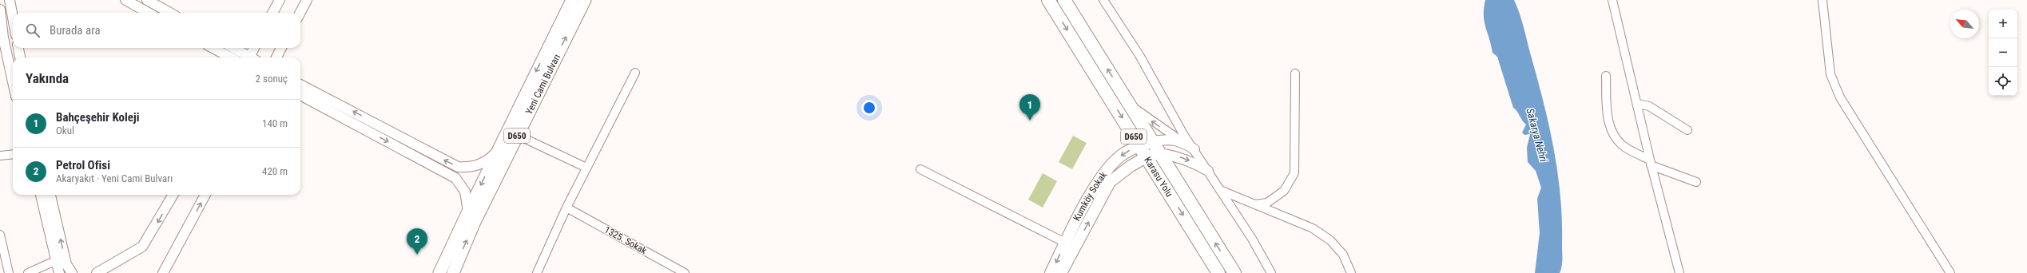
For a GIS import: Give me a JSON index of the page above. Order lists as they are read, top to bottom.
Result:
{
  "streets": {
    "highway": ["D650", "Karasu Yolu"],
    "main road": ["Yeni Cami Bulvarı", "Kumköy Sokak"],
    "street": ["1325. Sokak"]
  },
  "crossings": [
    ["Karasu Yolu", "Kumköy Sokak"]
  ],
  "water": ["Sakarya Nehri"],
  "north": "top left",
  "page": {
    "map_buttons": ["+", "−"],
    "search": "Burada ara",
    "heading": ["Yakında", "2 sonuç"],
    "pins": ["1", "2"],
    "list": [
      {
        "mark": "1",
        "name": "Bahçeşehir Koleji",
        "note": "Okul",
        "value": "140 m"
      },
      {
        "mark": "2",
        "name": "Petrol Ofisi",
        "note": "Akaryakıt · Yeni Cami Bulvarı",
        "value": "420 m"
      }
    ]
  }
}
